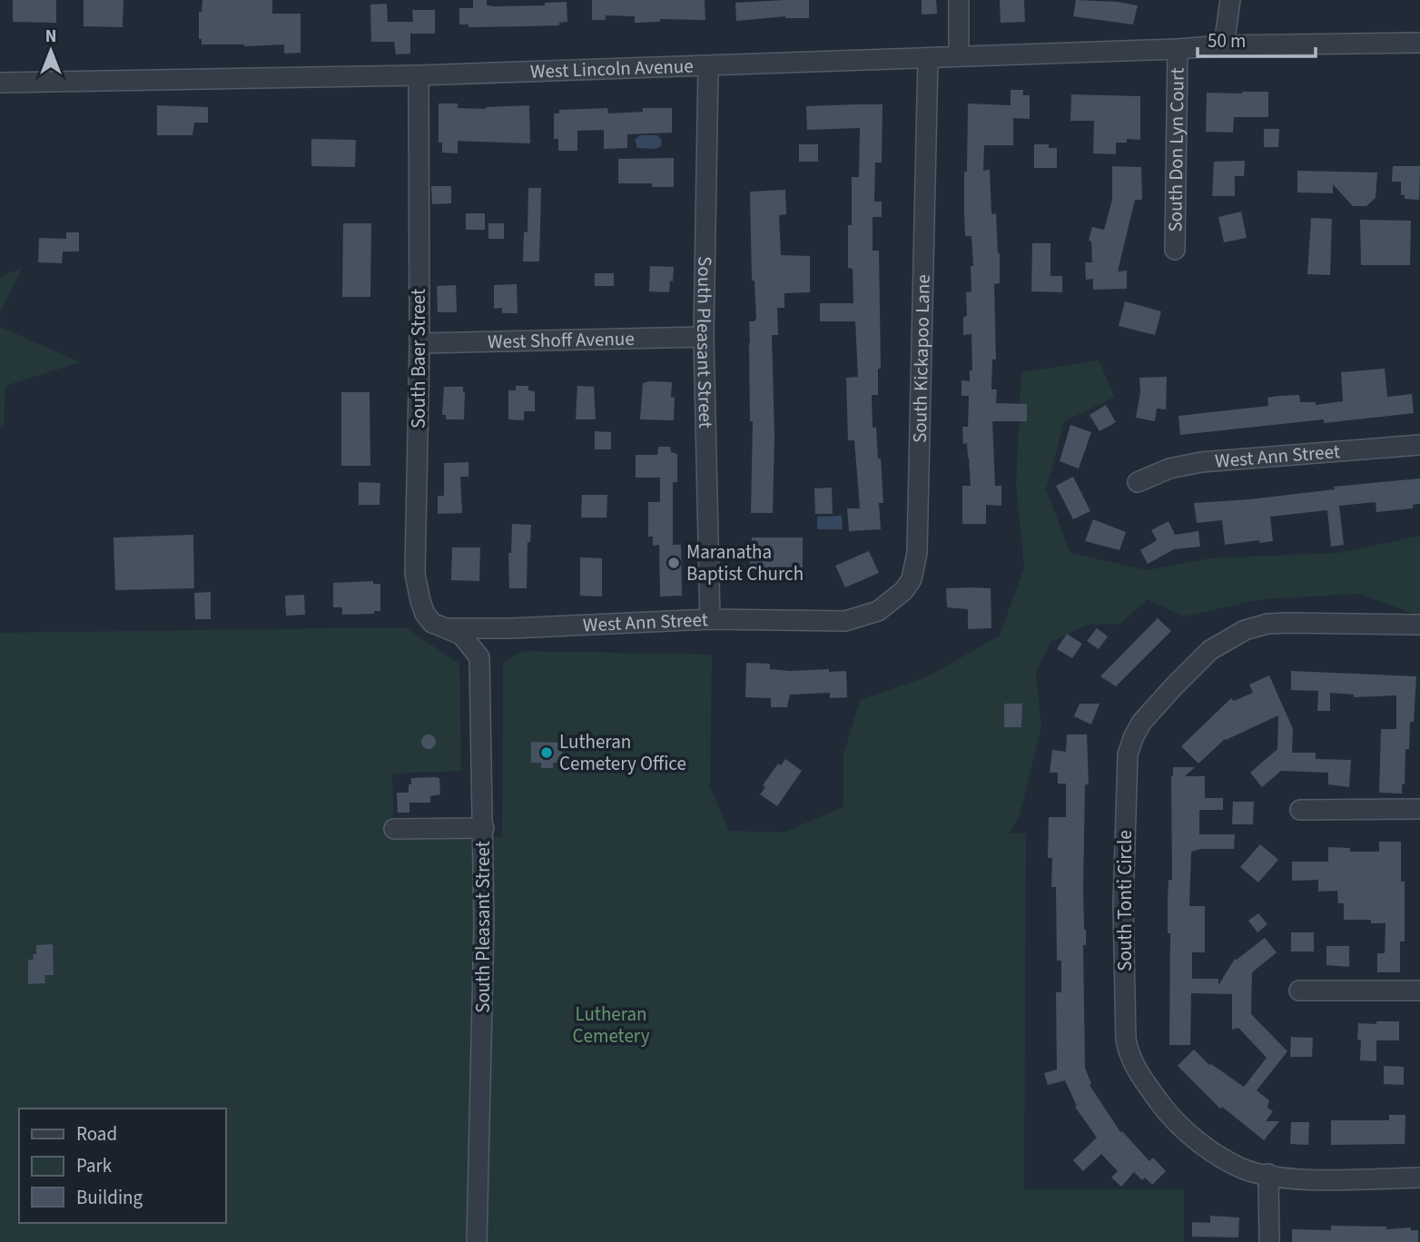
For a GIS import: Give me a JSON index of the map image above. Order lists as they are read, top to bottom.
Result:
{
  "streets": {
    "street": [
      "West Lincoln Avenue",
      "South Don Lyn Court",
      "West Shoff Avenue",
      "South Pleasant Street",
      "South Baer Street",
      "South Kickapoo Lane",
      "West Ann Street",
      "South Tonti Circle"
    ]
  },
  "crossings": [
    ["West Lincoln Avenue", "South Don Lyn Court"],
    ["West Lincoln Avenue", "South Pleasant Street"],
    ["West Lincoln Avenue", "South Baer Street"],
    ["West Lincoln Avenue", "South Kickapoo Lane"],
    ["West Shoff Avenue", "South Pleasant Street"],
    ["West Shoff Avenue", "South Baer Street"],
    ["South Pleasant Street", "West Ann Street"],
    ["South Baer Street", "West Ann Street"],
    ["South Kickapoo Lane", "West Ann Street"]
  ],
  "parks": ["Lutheran Cemetery"],
  "places": ["Maranatha Baptist Church", "Lutheran Cemetery Office"],
  "legend": ["Road", "Park", "Building"],
  "scale_bar": "50 m",
  "north": "top"
}
